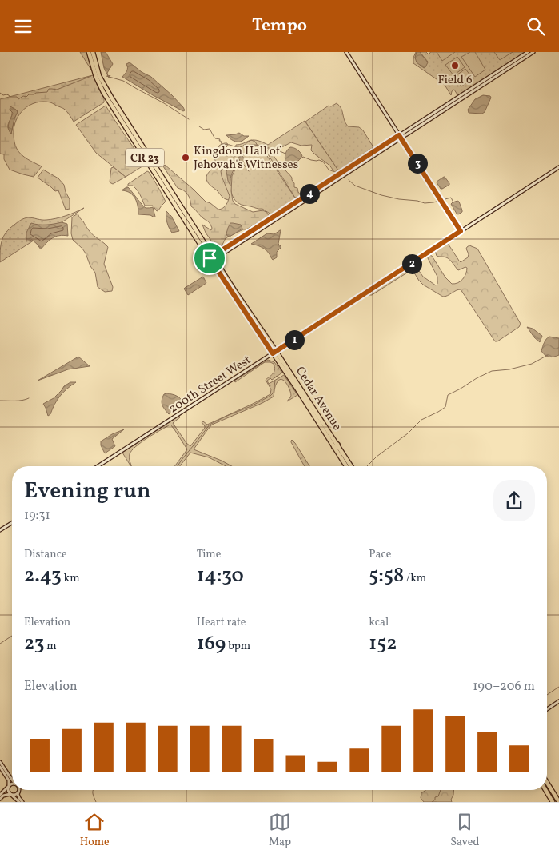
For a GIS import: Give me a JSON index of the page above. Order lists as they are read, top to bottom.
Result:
{
  "streets": {
    "main road": ["CR 23", "Cedar Avenue"],
    "street": ["200th Street West"]
  },
  "crossings": [
    ["CR 23", "Cedar Avenue"],
    ["200th Street West", "Cedar Avenue"]
  ],
  "places": ["Field 6", "Kingdom Hall of Jehovah's Witnesses"],
  "page": {
    "header": "Tempo",
    "pins": [
      "3",
      "4",
      "2",
      "1"
    ],
    "heading": ["Evening run", "19:31"],
    "stats": [
      ["Distance", "2.43 km"],
      ["Time", "14:30"],
      ["Pace", "5:58 /km"],
      ["Elevation", "23 m"],
      ["Heart rate", "169 bpm"],
      ["kcal", "152"]
    ],
    "chart": ["Elevation", "190–206 m"],
    "tabs": ["Home", "Map", "Saved"]
  }
}
